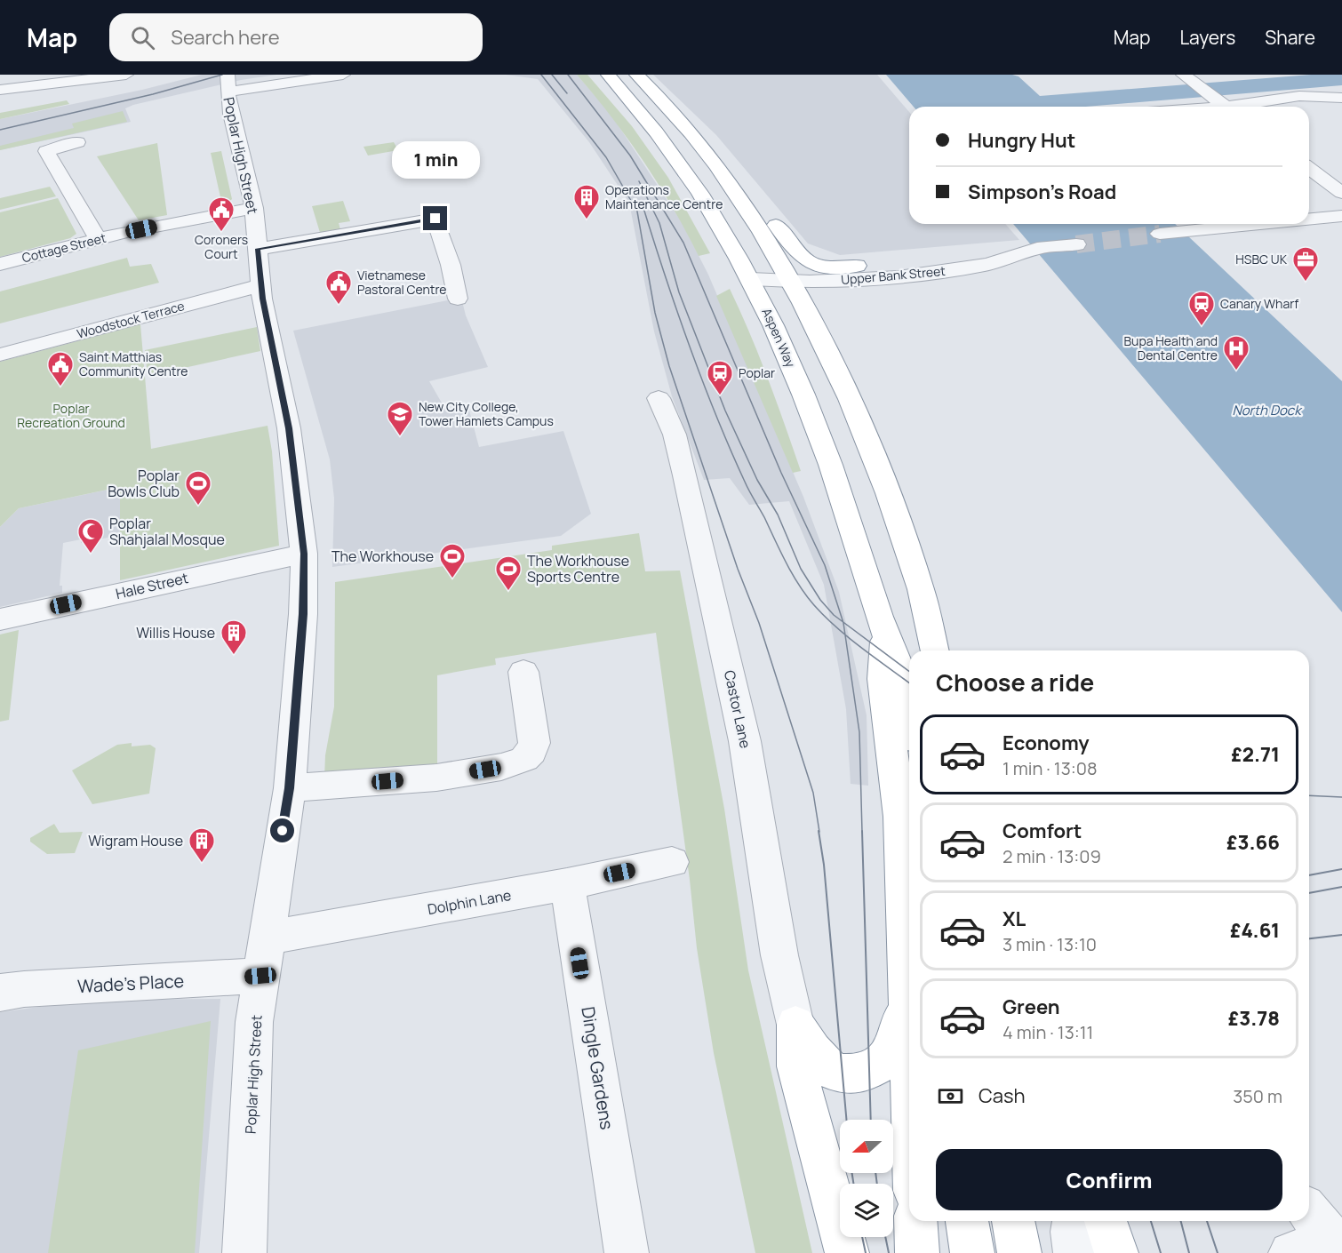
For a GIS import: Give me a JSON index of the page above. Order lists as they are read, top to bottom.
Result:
{
  "streets": {
    "highway": ["Aspen Way"],
    "street": [
      "Poplar High Street",
      "Cottage Street",
      "Upper Bank Street",
      "Woodstock Terrace",
      "Hale Street",
      "Castor Lane",
      "Dolphin Lane",
      "Wade's Place",
      "Dingle Gardens"
    ]
  },
  "crossings": [
    ["Poplar High Street", "Cottage Street"],
    ["Poplar High Street", "Woodstock Terrace"],
    ["Poplar High Street", "Hale Street"],
    ["Poplar High Street", "Dolphin Lane"],
    ["Poplar High Street", "Wade's Place"],
    ["Upper Bank Street", "Aspen Way"],
    ["Dolphin Lane", "Dingle Gardens"]
  ],
  "water": ["North Dock"],
  "parks": ["Poplar Recreation Ground"],
  "places": {
    "building": ["Operations Maintenance Centre", "Willis House", "Wigram House"],
    "public building": ["Coroners Court", "Vietnamese Pastoral Centre", "Saint Matthias Community Centre"],
    "office": ["HSBC UK"],
    "station": ["Canary Wharf", "Poplar"],
    "hospital": ["Bupa Health and Dental Centre"],
    "school or university": ["New City College, Tower Hamlets Campus"],
    "sports": ["Poplar Bowls Club", "The Workhouse", "The Workhouse Sports Centre"],
    "mosque": ["Poplar Shahjalal Mosque"]
  },
  "north": "left",
  "page": {
    "header": "Map",
    "search": "Search here",
    "nav": ["Map", "Layers", "Share"],
    "banner": ["Hungry Hut", "Simpson's Road"],
    "bubble": "1 min",
    "heading": "Choose a ride",
    "list": [
      {
        "name": "Economy",
        "note": "1 min · 13:08",
        "value": "£2.71"
      },
      {
        "name": "Comfort",
        "note": "2 min · 13:09",
        "value": "£3.66"
      },
      {
        "name": "XL",
        "note": "3 min · 13:10",
        "value": "£4.61"
      },
      {
        "name": "Green",
        "note": "4 min · 13:11",
        "value": "£3.78"
      }
    ],
    "pay": ["Cash", "350 m"],
    "buttons": "Confirm"
  }
}
